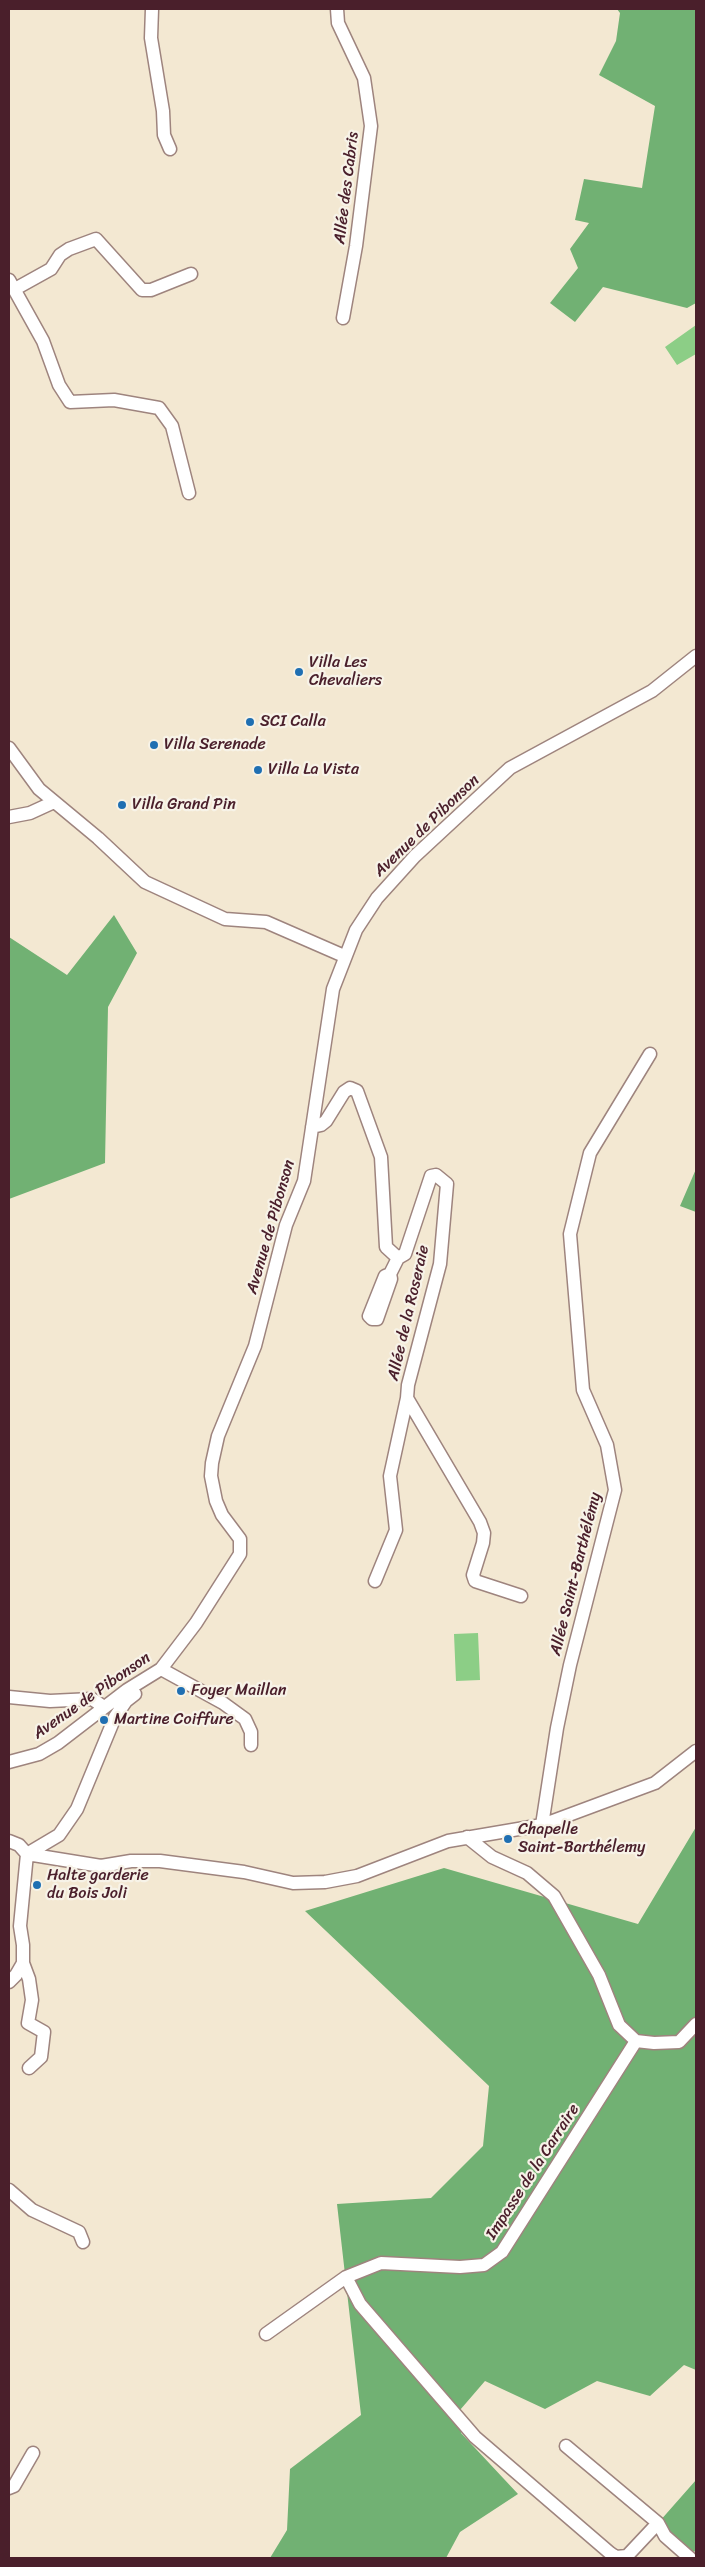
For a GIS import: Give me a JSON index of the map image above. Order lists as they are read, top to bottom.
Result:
{
  "streets": {
    "street": [
      "Allée des Cabris",
      "Avenue de Pibonson",
      "Allée de la Roseraie",
      "Allée Saint-Barthélémy",
      "Impasse de la Carraire"
    ]
  },
  "crossings": [
    ["Avenue de Pibonson", "Allée de la Roseraie"]
  ],
  "places": [
    "Villa Les Chevaliers",
    "SCI Calla",
    "Villa Serenade",
    "Villa La Vista",
    "Villa Grand Pin",
    "Foyer Maillan",
    "Martine Coiffure",
    "Chapelle Saint-Barthélemy",
    "Halte garderie du Bois Joli"
  ]
}
